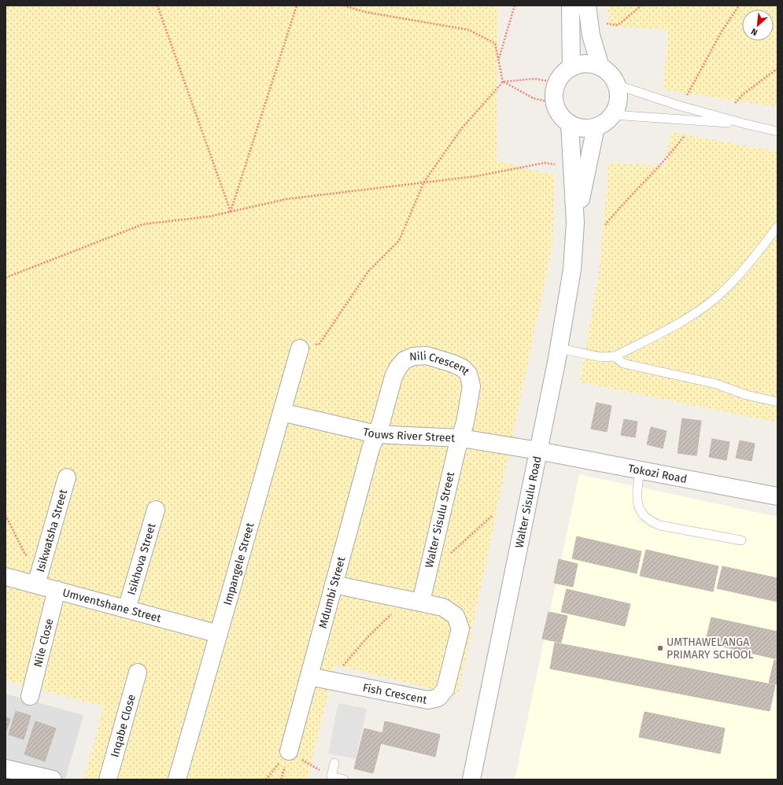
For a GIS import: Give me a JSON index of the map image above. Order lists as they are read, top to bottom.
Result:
{
  "streets": {
    "street": [
      "Nili Crescent",
      "Touws River Street",
      "Tokozi Road",
      "Walter Sisulu Road",
      "Walter Sisulu Street",
      "Isikwatsha Street",
      "Isikhova Street",
      "Impangele Street",
      "Mdumbi Street",
      "Umventshane Street",
      "Nile Close",
      "Fish Crescent",
      "Inqabe Close"
    ]
  },
  "crossings": [
    ["Nili Crescent", "Touws River Street"],
    ["Nili Crescent", "Walter Sisulu Street"],
    ["Nili Crescent", "Mdumbi Street"],
    ["Touws River Street", "Tokozi Road"],
    ["Touws River Street", "Walter Sisulu Road"],
    ["Touws River Street", "Walter Sisulu Street"],
    ["Touws River Street", "Impangele Street"],
    ["Touws River Street", "Mdumbi Street"],
    ["Tokozi Road", "Walter Sisulu Road"],
    ["Walter Sisulu Street", "Fish Crescent"],
    ["Isikwatsha Street", "Umventshane Street"],
    ["Isikhova Street", "Umventshane Street"],
    ["Impangele Street", "Umventshane Street"],
    ["Mdumbi Street", "Fish Crescent"],
    ["Umventshane Street", "Nile Close"]
  ],
  "places": ["UMTHAWELANGA PRIMARY SCHOOL"],
  "north": "bottom left"
}
